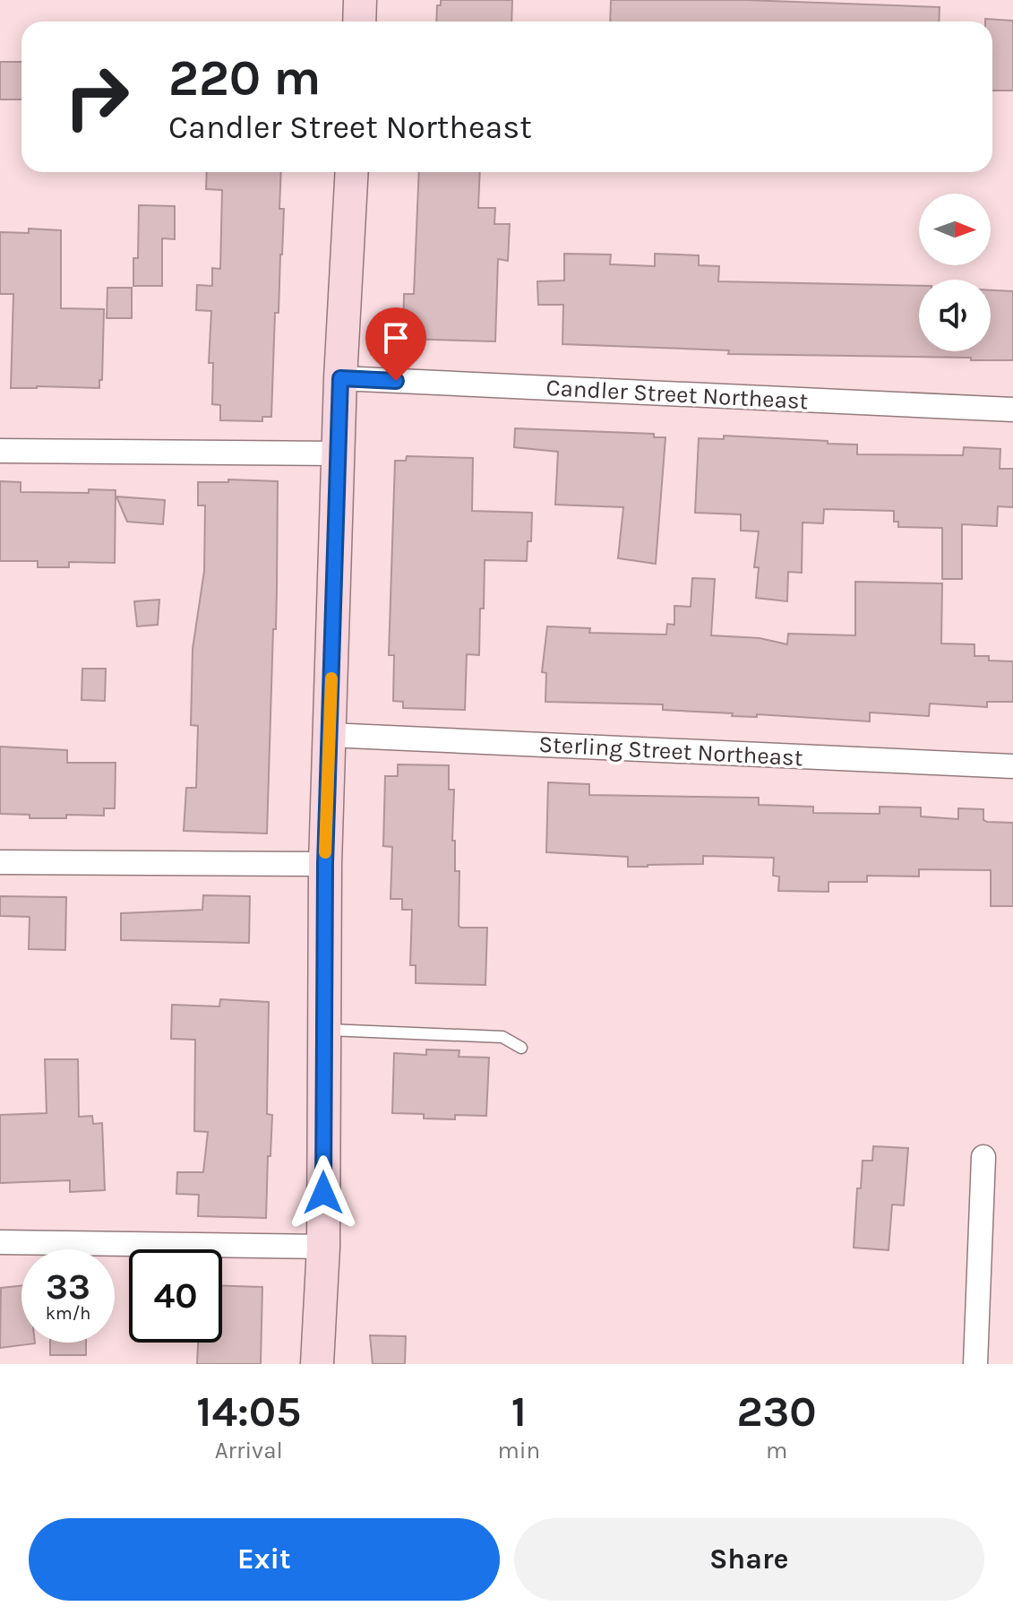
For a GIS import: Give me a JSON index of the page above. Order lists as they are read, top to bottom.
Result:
{
  "streets": {
    "street": ["Candler Street Northeast", "Sterling Street Northeast"]
  },
  "north": "right",
  "page": {
    "turn": ["220 m", "Candler Street Northeast"],
    "speed": "33 km/h",
    "limit": "40",
    "eta": [
      "14:05",
      "Arrival",
      "1",
      "min",
      "230",
      "m"
    ],
    "buttons": ["Exit", "Share"]
  }
}
